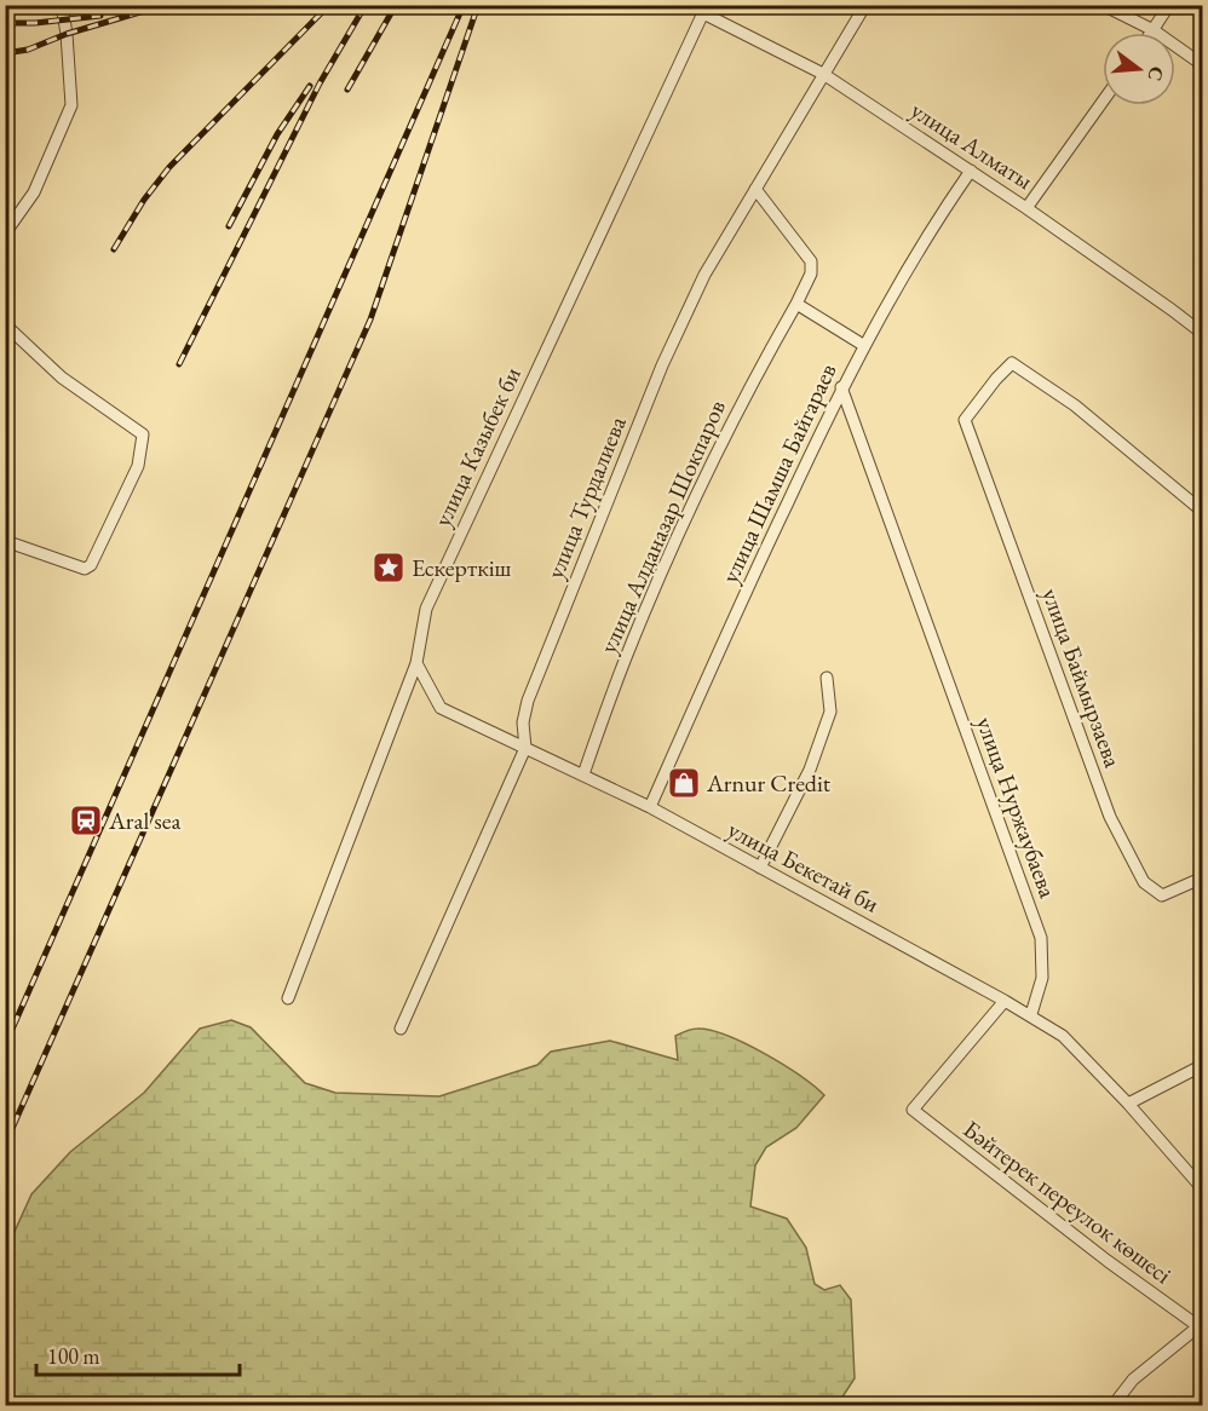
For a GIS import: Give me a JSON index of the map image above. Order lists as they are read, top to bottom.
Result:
{
  "streets": {
    "street": [
      "улица Алматы",
      "улица Казыбек би",
      "улица Шамша Байгараев",
      "улица Турдалиева",
      "улица Алданазар Шокпаров",
      "улица Баймырзаева",
      "улица Нуржаубаева",
      "улица Бекетай би",
      "Бәйтерек переулок көшесі"
    ]
  },
  "crossings": [
    ["улица Алматы", "улица Казыбек би"],
    ["улица Алматы", "улица Шамша Байгараев"],
    ["улица Алматы", "улица Турдалиева"],
    ["улица Казыбек би", "улица Бекетай би"],
    ["улица Шамша Байгараев", "улица Нуржаубаева"],
    ["улица Шамша Байгараев", "улица Бекетай би"],
    ["улица Турдалиева", "улица Алданазар Шокпаров"],
    ["улица Турдалиева", "улица Бекетай би"],
    ["улица Алданазар Шокпаров", "улица Бекетай би"],
    ["улица Нуржаубаева", "улица Бекетай би"],
    ["улица Бекетай би", "Бәйтерек переулок көшесі"]
  ],
  "places": {
    "place": ["Ескерткіш"],
    "shop": ["Arnur Credit"],
    "station": ["Aral sea"]
  },
  "scale_bar": "100 m",
  "north": "right"
}
